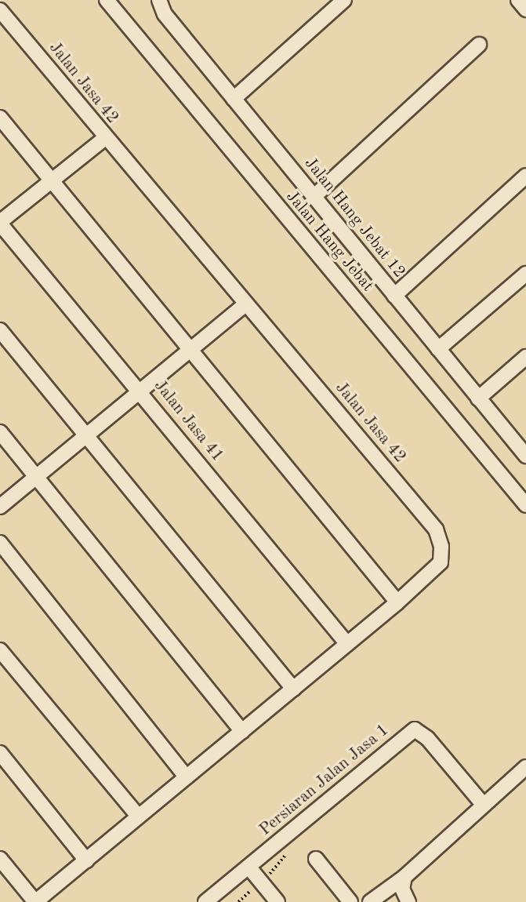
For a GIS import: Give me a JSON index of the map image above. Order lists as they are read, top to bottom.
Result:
{
  "streets": {
    "street": [
      "Jalan Jasa 42",
      "Jalan Hang Jebat 12",
      "Jalan Hang Jebat",
      "Jalan Jasa 41",
      "Persiaran Jalan Jasa 1"
    ]
  },
  "crossings": [
    ["Jalan Jasa 42", "Jalan Jasa 41"]
  ]
}
